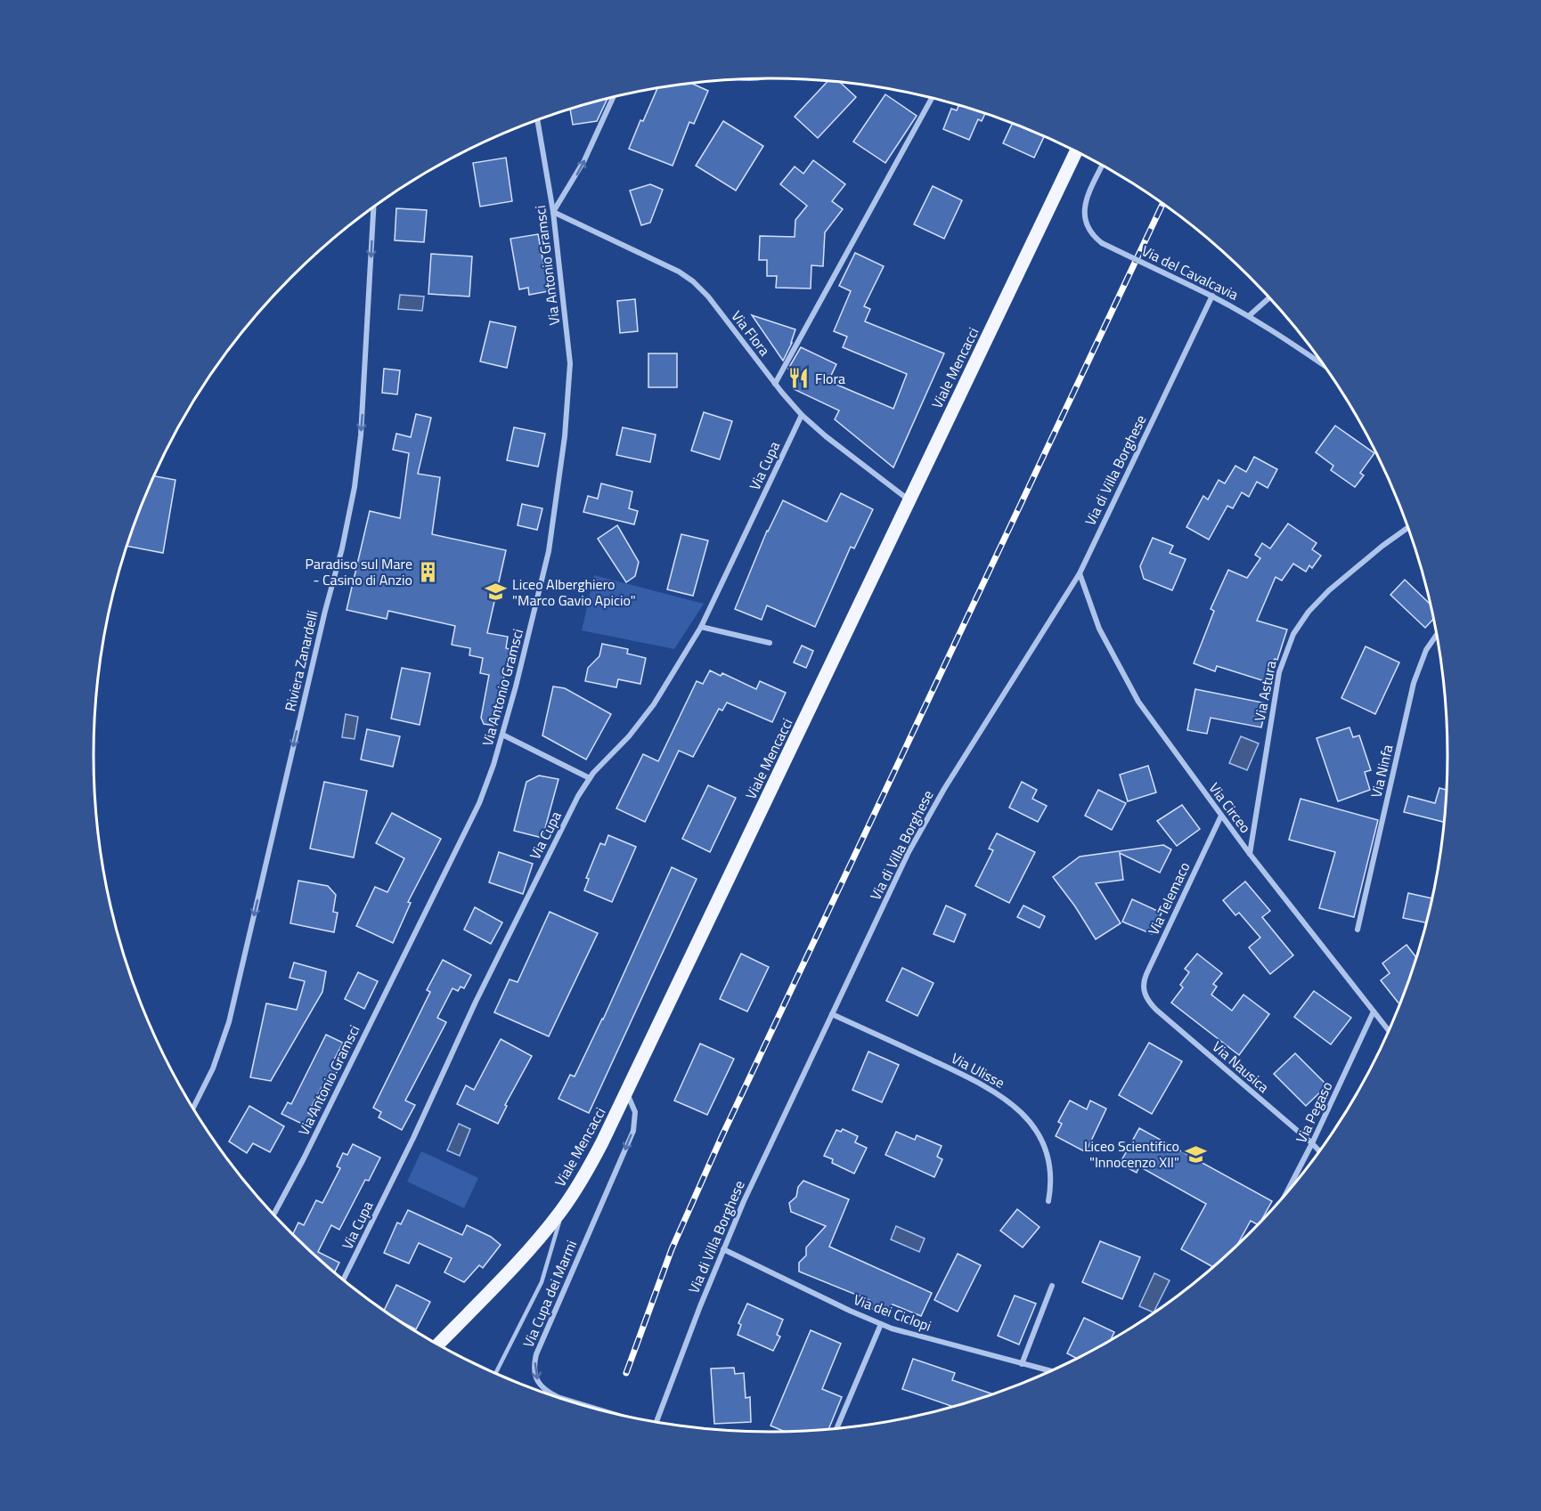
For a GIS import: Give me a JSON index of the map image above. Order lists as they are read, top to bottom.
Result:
{
  "streets": {
    "main road": ["Viale Mencacci"],
    "street": [
      "Via Antonio Gramsci",
      "Via del Cavalcavia",
      "Via Flora",
      "Via Cupa",
      "Via di Villa Borghese",
      "Riviera Zanardelli",
      "Via Astura",
      "Via Ninfa",
      "Via Circeo",
      "Via Telemaco",
      "Via Nausica",
      "Via Ulisse",
      "Via Pegaso",
      "Via Cupa dei Marmi",
      "Via dei Ciclopi"
    ]
  },
  "crossings": [
    ["Via Antonio Gramsci", "Via Flora"],
    ["Via del Cavalcavia", "Via di Villa Borghese"],
    ["Via Flora", "Viale Mencacci"],
    ["Via Flora", "Via Cupa"],
    ["Viale Mencacci", "Via Cupa dei Marmi"],
    ["Via di Villa Borghese", "Via Circeo"],
    ["Via di Villa Borghese", "Via Ulisse"],
    ["Via di Villa Borghese", "Via dei Ciclopi"],
    ["Via Astura", "Via Circeo"],
    ["Via Circeo", "Via Telemaco"],
    ["Via Circeo", "Via Pegaso"],
    ["Via Telemaco", "Via Nausica"],
    ["Via Nausica", "Via Pegaso"]
  ],
  "one_way": ["Riviera Zanardelli", "Via Cupa dei Marmi"],
  "places": {
    "restaurant": ["Flora"],
    "building": ["Paradiso sul Mare - Casino di Anzio"],
    "school or university": ["Liceo Alberghiero \"Marco Gavio Apicio\"", "Liceo Scientifico \"Innocenzo XII\""]
  }
}
